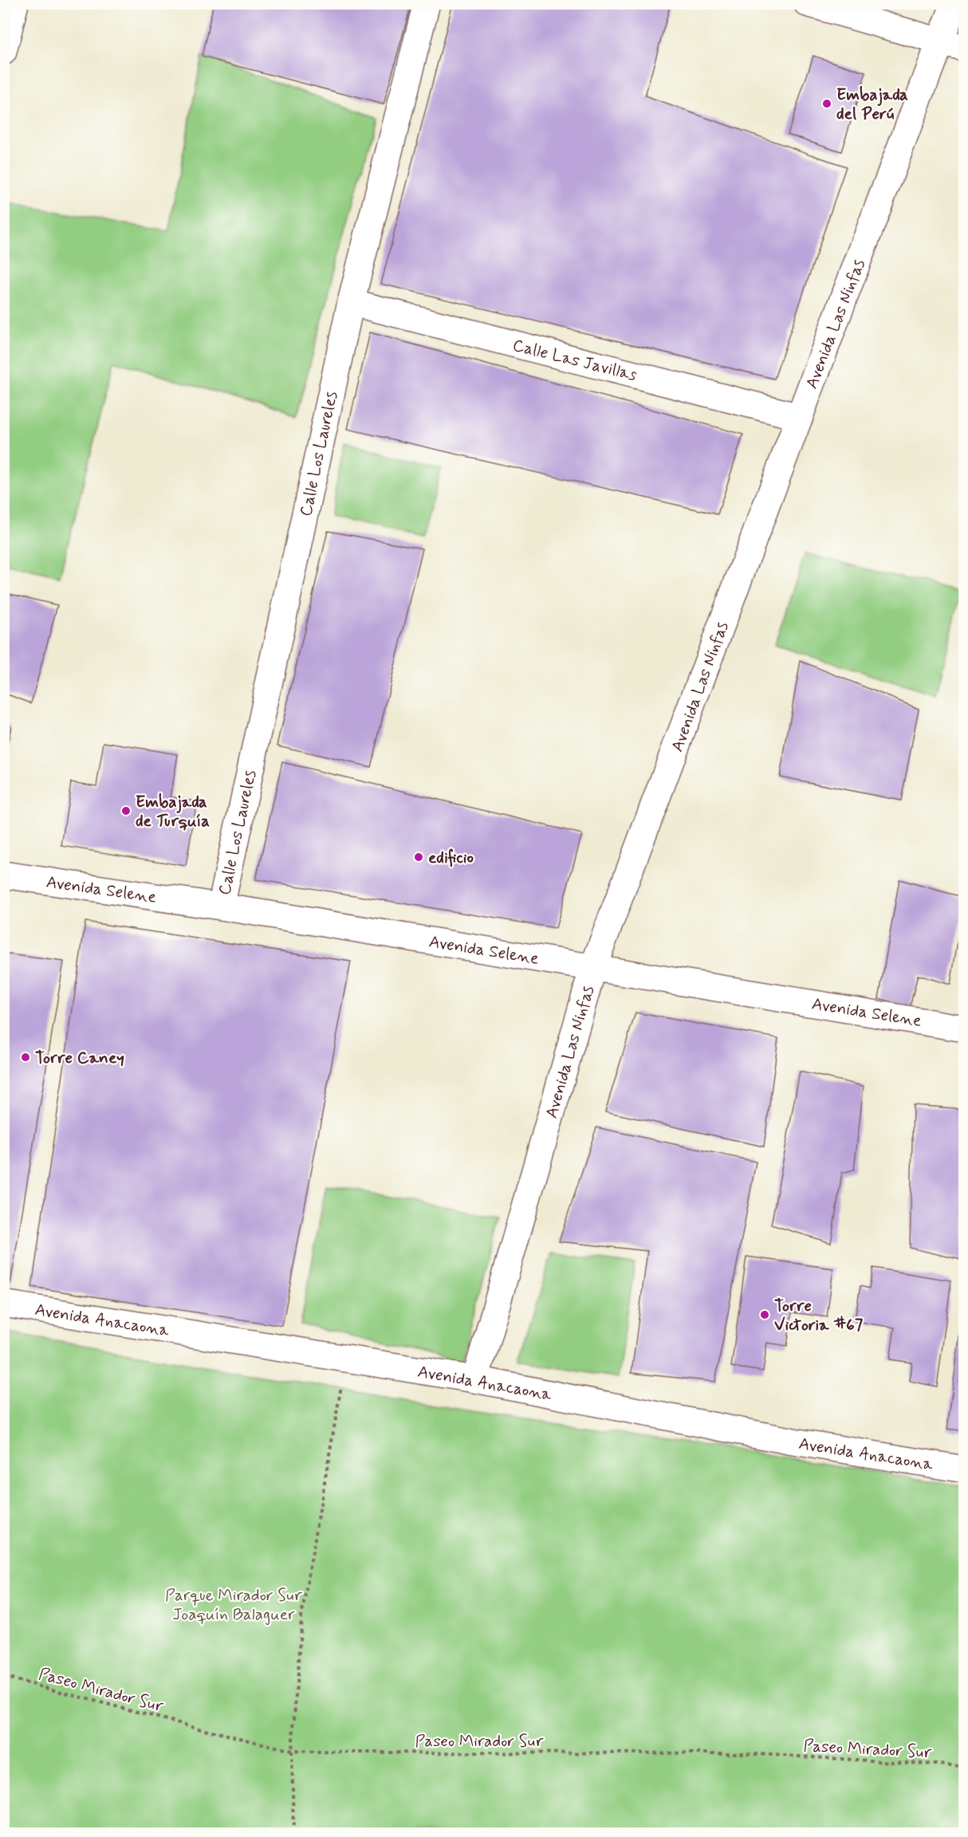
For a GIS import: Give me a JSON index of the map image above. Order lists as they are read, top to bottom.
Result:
{
  "streets": {
    "street": [
      "Avenida Las Ninfas",
      "Calle Las Javillas",
      "Calle Los Laureles",
      "Avenida Selene",
      "Avenida Anacaona"
    ],
    "path": ["Paseo Mirador Sur"]
  },
  "crossings": [
    ["Avenida Las Ninfas", "Calle Las Javillas"],
    ["Avenida Las Ninfas", "Avenida Selene"],
    ["Avenida Las Ninfas", "Avenida Anacaona"],
    ["Calle Las Javillas", "Calle Los Laureles"],
    ["Calle Los Laureles", "Avenida Selene"]
  ],
  "parks": ["Parque Mirador Sur Joaquín Balaguer"],
  "places": [
    "Embajada del Perú",
    "Embajada de Turquía",
    "edificio",
    "Torre Caney",
    "Torre Victoria #67"
  ]
}
